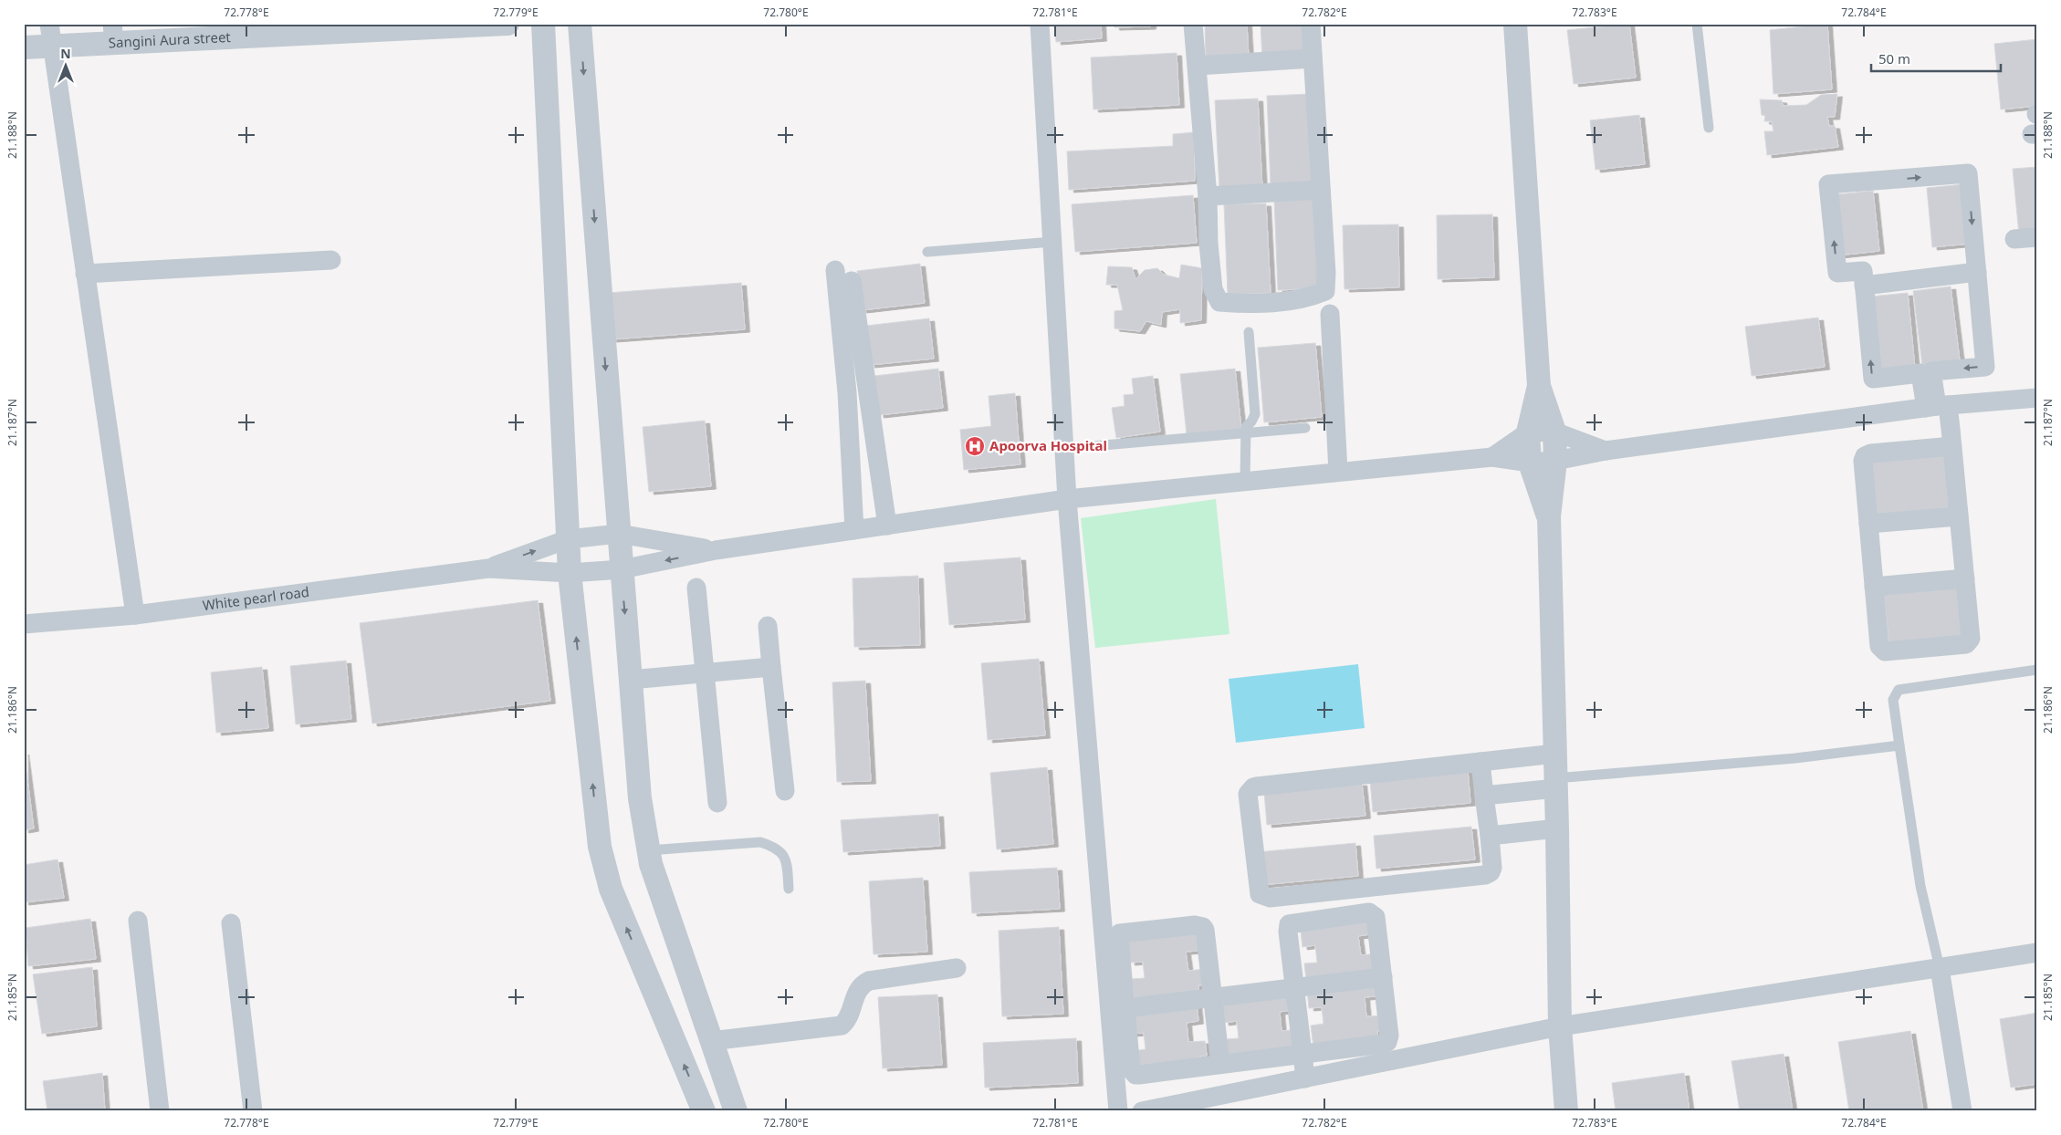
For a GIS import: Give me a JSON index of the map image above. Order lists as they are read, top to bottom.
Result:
{
  "streets": {
    "street": ["Sangini Aura street", "White pearl road"]
  },
  "places": {
    "hospital": ["Apoorva Hospital"]
  },
  "scale_bar": "50 m",
  "north": "top",
  "coordinates": [
    "72.778°E",
    "72.779°E",
    "72.780°E",
    "72.781°E",
    "72.782°E",
    "72.783°E",
    "72.784°E",
    "21.188°N",
    "21.187°N",
    "21.186°N",
    "21.185°N"
  ]
}
